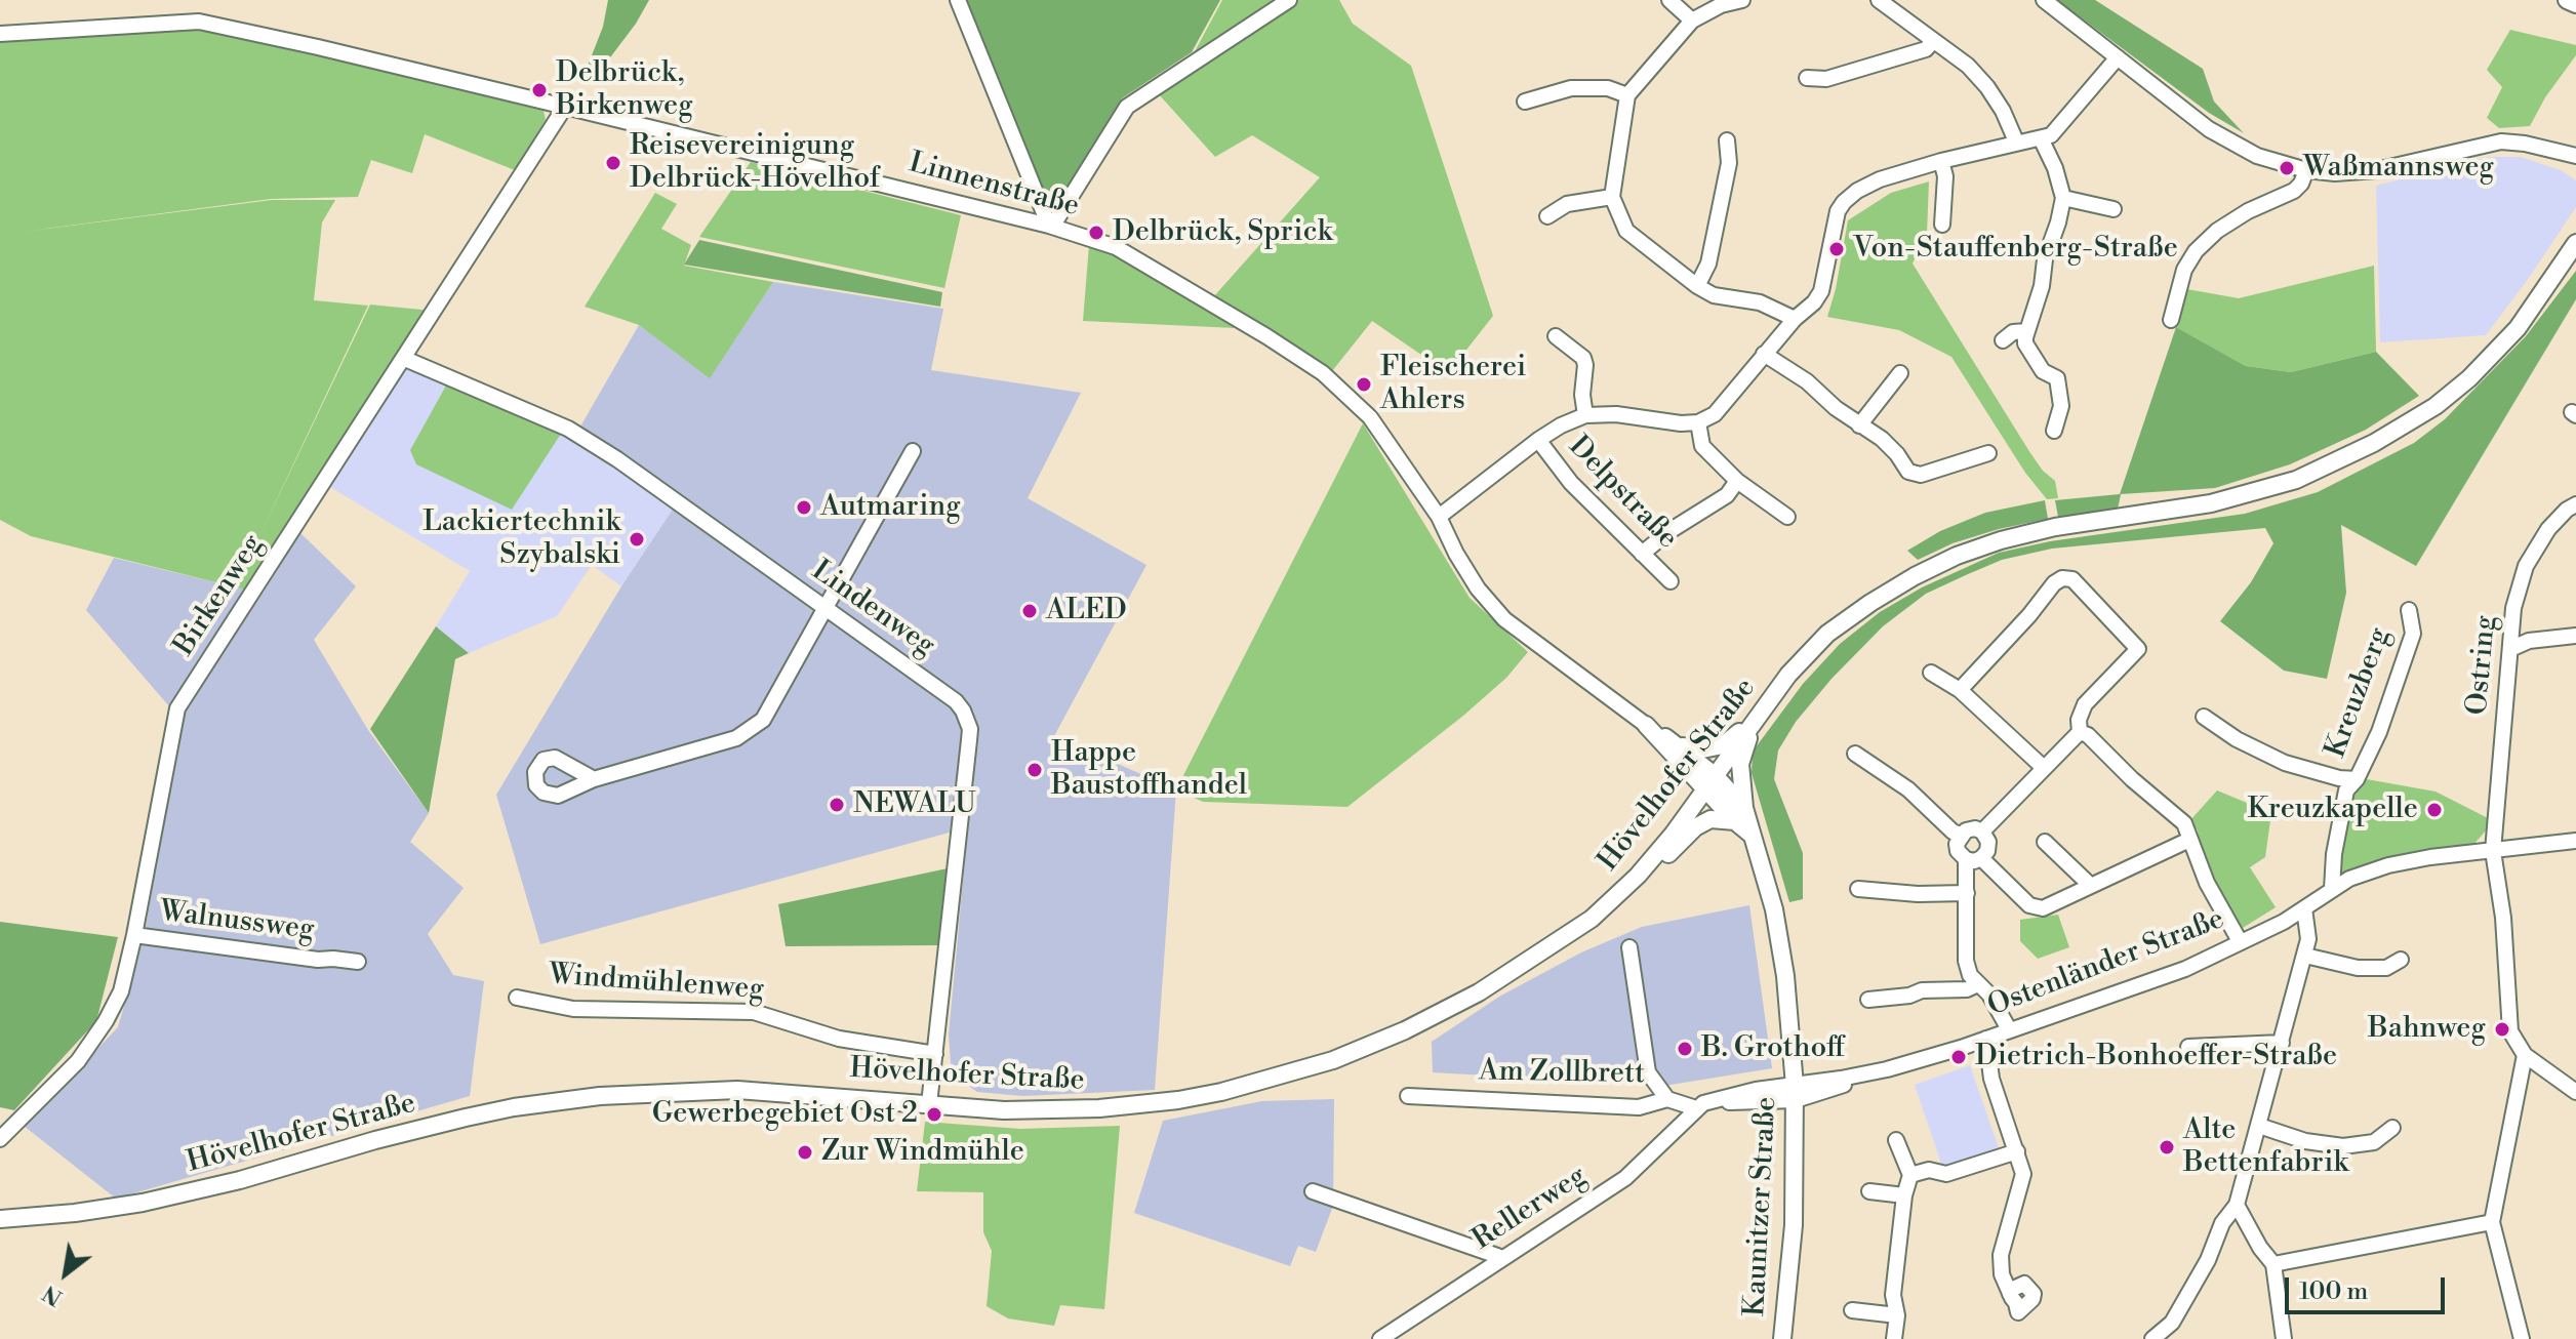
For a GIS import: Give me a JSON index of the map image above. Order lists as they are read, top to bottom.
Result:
{
  "streets": {
    "main road": ["Hövelhofer Straße", "Kaunitzer Straße"],
    "street": [
      "Linnenstraße",
      "Delpstraße",
      "Birkenweg",
      "Lindenweg",
      "Ostring",
      "Kreuzberg",
      "Walnussweg",
      "Ostenländer Straße",
      "Windmühlenweg",
      "Am Zollbrett",
      "Rellerweg"
    ]
  },
  "crossings": [
    ["Linnenstraße", "Birkenweg"],
    ["Birkenweg", "Lindenweg"],
    ["Birkenweg", "Walnussweg"],
    ["Lindenweg", "Hövelhofer Straße"],
    ["Lindenweg", "Windmühlenweg"],
    ["Ostring", "Ostenländer Straße"],
    ["Kreuzberg", "Ostenländer Straße"],
    ["Ostenländer Straße", "Kaunitzer Straße"],
    ["Am Zollbrett", "Rellerweg"]
  ],
  "places": [
    "Delbrück, Birkenweg",
    "Reisevereinigung Delbrück-Hövelhof",
    "Waßmannsweg",
    "Delbrück, Sprick",
    "Von-Stauffenberg-Straße",
    "Fleischerei Ahlers",
    "Autmaring",
    "Lackiertechnik Szybalski",
    "ALED",
    "Happe Baustoffhandel",
    "NEWALU",
    "Kreuzkapelle",
    "Bahnweg",
    "B. Grothoff",
    "Dietrich-Bonhoeffer-Straße",
    "Gewerbegebiet Ost 2",
    "Alte Bettenfabrik",
    "Zur Windmühle"
  ],
  "scale_bar": "100 m",
  "north": "bottom left"
}
